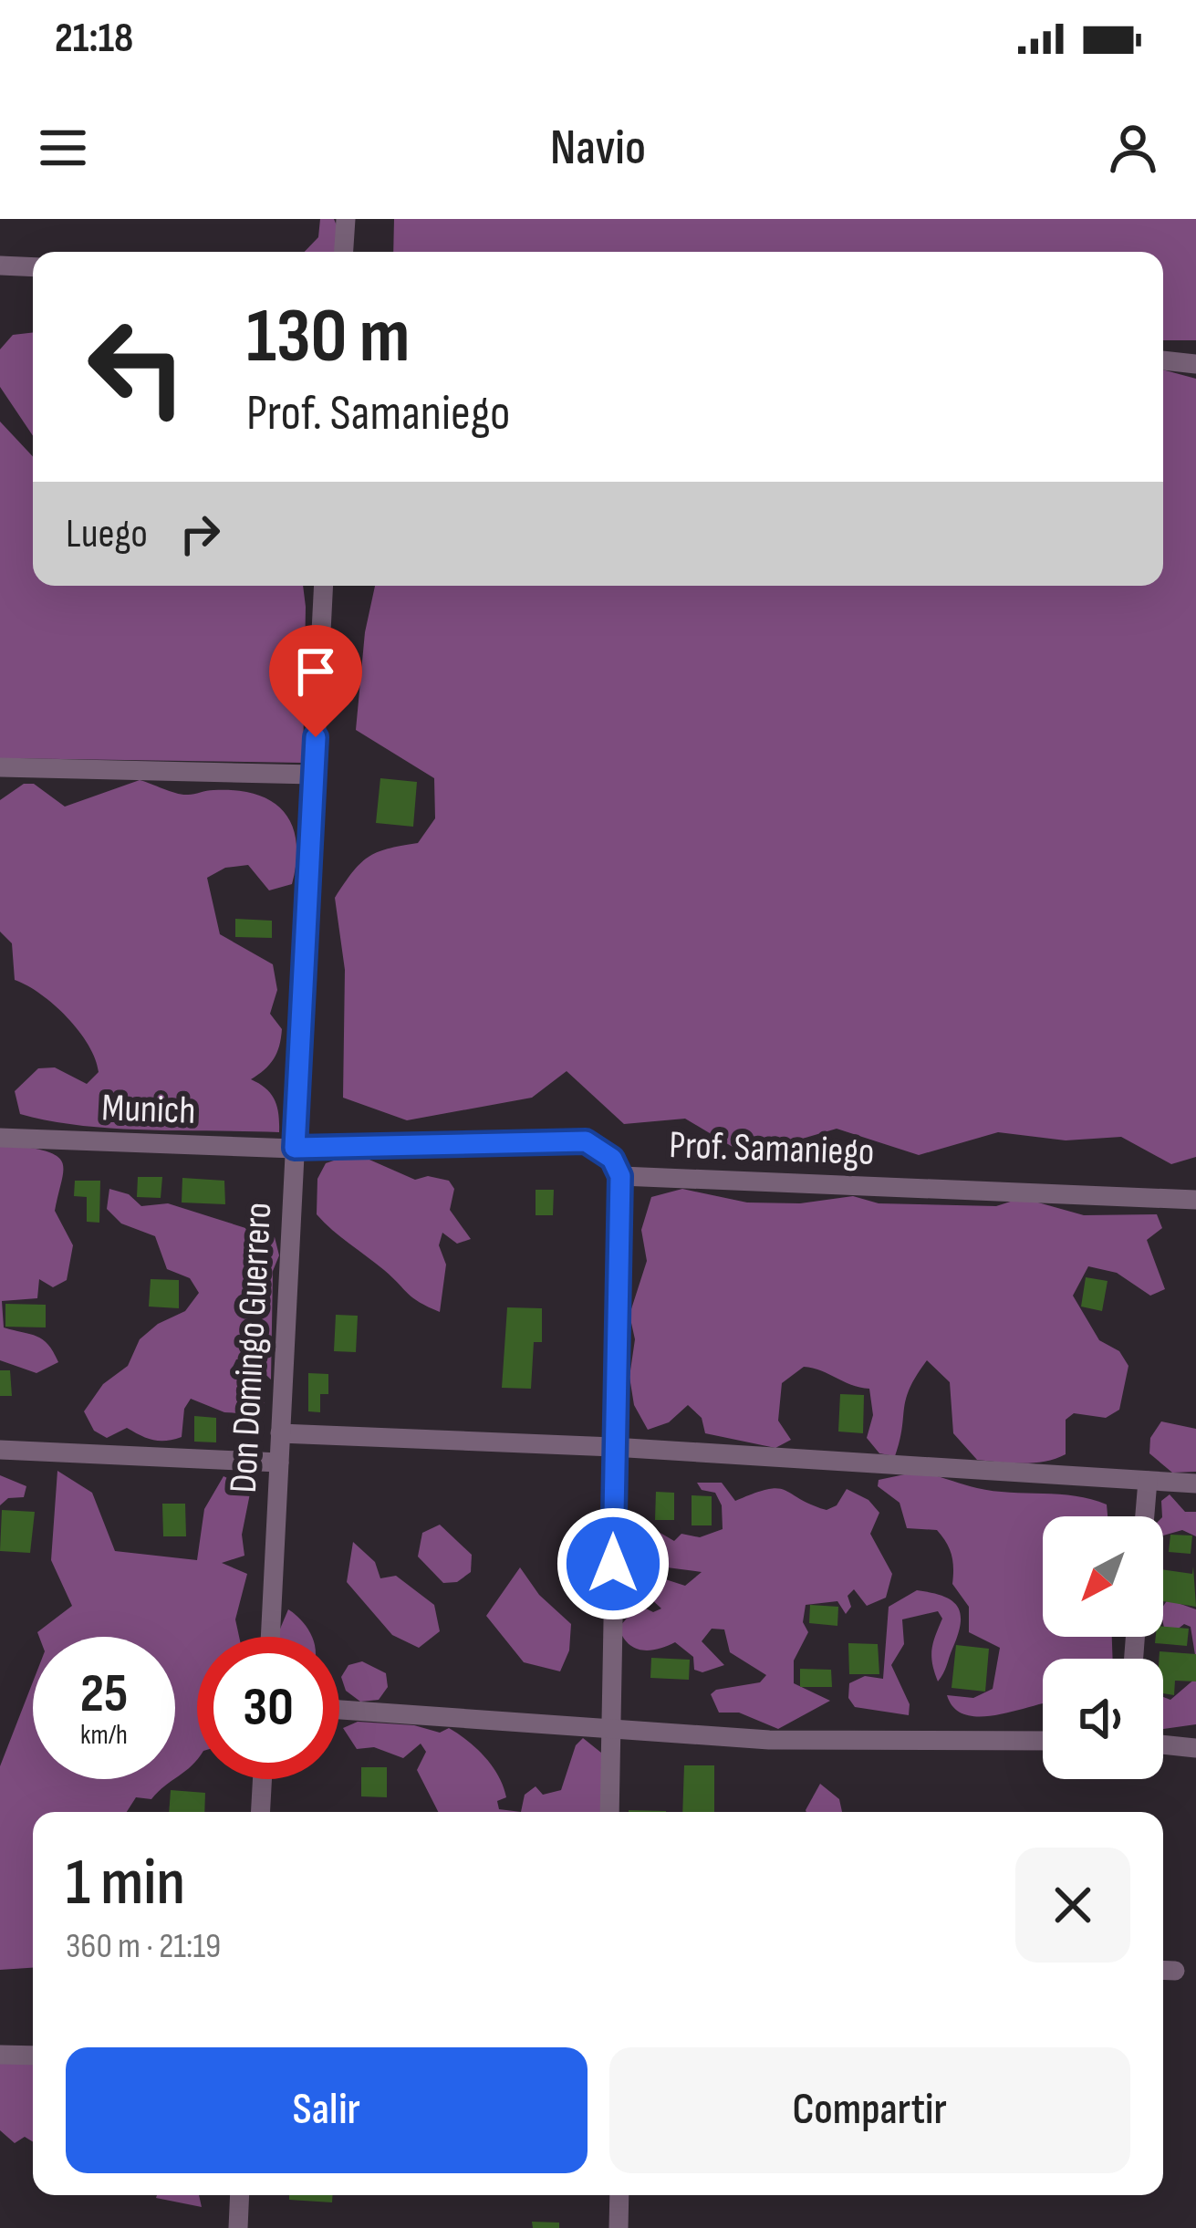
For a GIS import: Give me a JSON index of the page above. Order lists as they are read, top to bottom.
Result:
{
  "streets": {
    "street": ["Munich", "Prof. Samaniego", "Don Domingo Guerrero"]
  },
  "crossings": [
    ["Munich", "Prof. Samaniego"],
    ["Munich", "Don Domingo Guerrero"],
    ["Prof. Samaniego", "Don Domingo Guerrero"]
  ],
  "north": "bottom left",
  "page": {
    "status": "21:18",
    "header": "Navio",
    "turn": ["130 m", "Prof. Samaniego"],
    "then": "Luego",
    "speed": "25 km/h",
    "limit": "30",
    "heading": ["1 min", "360 m · 21:19"],
    "buttons": ["Salir", "Compartir"]
  }
}
